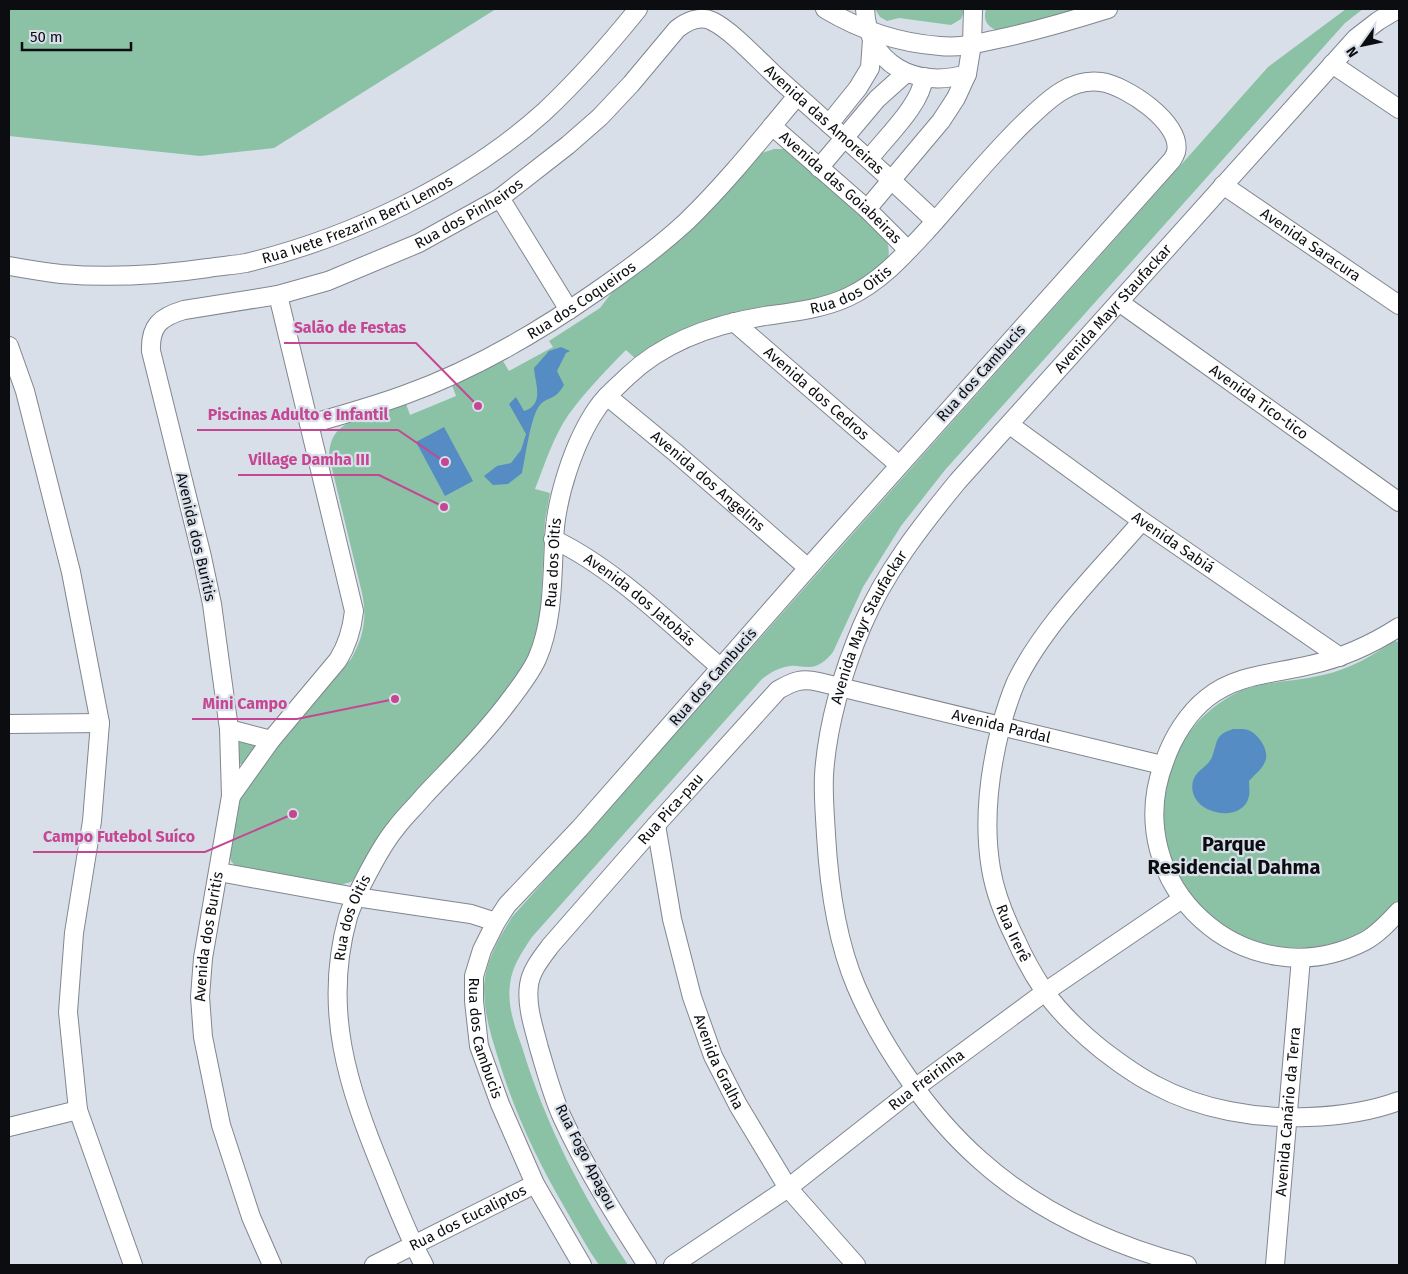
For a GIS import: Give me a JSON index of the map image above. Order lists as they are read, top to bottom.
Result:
{
  "streets": {
    "street": [
      "Avenida das Amoreiras",
      "Avenida das Goiabeiras",
      "Rua dos Pinheiros",
      "Rua Ivete Frezarin Berti Lemos",
      "Avenida Saracura",
      "Rua dos Oitis",
      "Rua dos Coqueiros",
      "Avenida Mayr Staufackar",
      "Rua dos Cambucis",
      "Avenida dos Cedros",
      "Avenida Tico-tico",
      "Avenida dos Angelins",
      "Avenida dos Buritis",
      "Avenida Sabiá",
      "Avenida dos Jatobás",
      "Avenida Pardal",
      "Rua Pica-pau",
      "Rua Irerê",
      "Avenida Gralha",
      "Rua Freirinha",
      "Avenida Canário da Terra",
      "Rua Fogo Apagou",
      "Rua dos Eucaliptos"
    ]
  },
  "crossings": [
    ["Avenida das Amoreiras", "Rua dos Pinheiros"],
    ["Avenida das Amoreiras", "Rua dos Oitis"],
    ["Avenida das Amoreiras", "Rua dos Coqueiros"],
    ["Avenida das Goiabeiras", "Rua dos Oitis"],
    ["Avenida das Goiabeiras", "Rua dos Coqueiros"],
    ["Rua dos Pinheiros", "Avenida dos Buritis"],
    ["Avenida Saracura", "Avenida Mayr Staufackar"],
    ["Rua dos Oitis", "Rua dos Cambucis"],
    ["Rua dos Oitis", "Avenida dos Cedros"],
    ["Rua dos Oitis", "Avenida dos Angelins"],
    ["Rua dos Oitis", "Avenida dos Jatobás"],
    ["Rua dos Oitis", "Rua dos Eucaliptos"],
    ["Avenida Mayr Staufackar", "Avenida Tico-tico"],
    ["Avenida Mayr Staufackar", "Avenida Sabiá"],
    ["Avenida Mayr Staufackar", "Avenida Pardal"],
    ["Avenida Mayr Staufackar", "Rua Pica-pau"],
    ["Avenida Mayr Staufackar", "Rua Freirinha"],
    ["Rua dos Cambucis", "Avenida dos Cedros"],
    ["Rua dos Cambucis", "Avenida dos Angelins"],
    ["Rua dos Cambucis", "Avenida dos Jatobás"],
    ["Rua dos Cambucis", "Rua dos Eucaliptos"],
    ["Avenida Sabiá", "Rua Irerê"],
    ["Avenida Pardal", "Rua Pica-pau"],
    ["Avenida Pardal", "Rua Irerê"],
    ["Rua Pica-pau", "Avenida Gralha"],
    ["Rua Pica-pau", "Rua Fogo Apagou"],
    ["Rua Irerê", "Rua Freirinha"],
    ["Rua Irerê", "Avenida Canário da Terra"],
    ["Avenida Gralha", "Rua Freirinha"]
  ],
  "districts": ["Parque Residencial Dahma"],
  "places": [
    "Salão de Festas",
    "Piscinas Adulto e Infantil",
    "Village Damha III",
    "Mini Campo",
    "Campo Futebol Suíco"
  ],
  "scale_bar": "50 m",
  "north": "bottom left"
}
